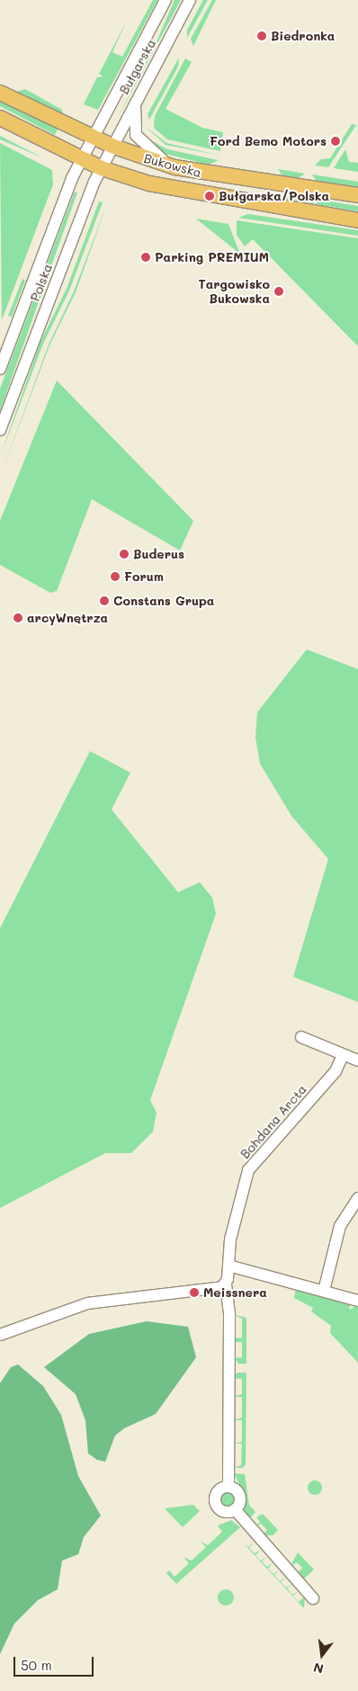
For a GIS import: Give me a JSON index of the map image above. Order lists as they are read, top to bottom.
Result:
{
  "streets": {
    "main road": ["Bukowska"],
    "street": ["Bułgarska", "Polska", "Bohdana Arcta"]
  },
  "crossings": [
    ["Bułgarska", "Bukowska"],
    ["Bułgarska", "Polska"],
    ["Bukowska", "Polska"]
  ],
  "places": [
    "Biedronka",
    "Ford Bemo Motors",
    "Bułgarska/Polska",
    "Parking PREMIUM",
    "Targowisko Bukowska",
    "Buderus",
    "Forum",
    "Constans Grupa",
    "arcyWnętrza",
    "Meissnera"
  ],
  "scale_bar": "50 m",
  "north": "bottom"
}
